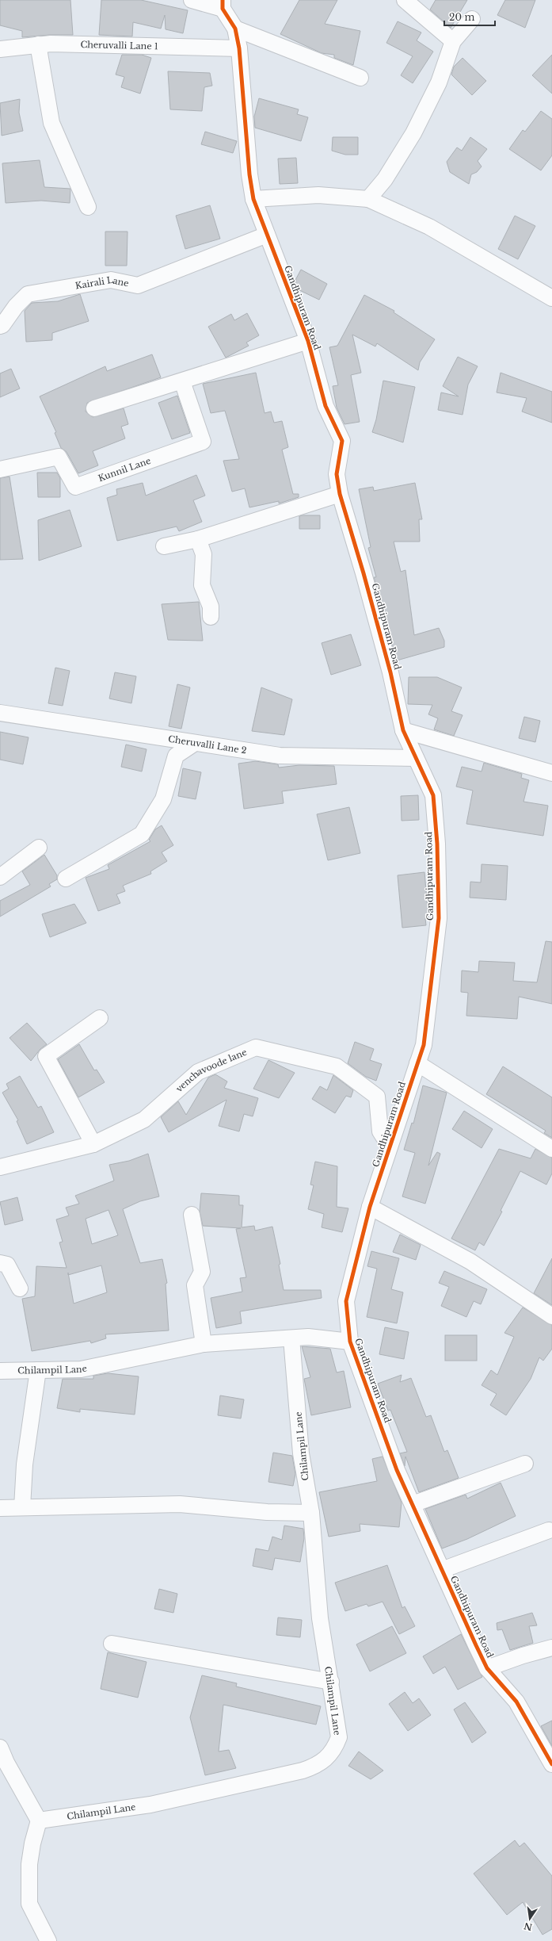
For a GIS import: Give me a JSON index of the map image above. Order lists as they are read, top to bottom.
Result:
{
  "streets": {
    "street": [
      "Cheruvalli Lane 1",
      "Kairali Lane",
      "Gandhipuram Road",
      "Kunnil Lane",
      "Cheruvalli Lane 2",
      "venchavoode lane",
      "Chilampil Lane"
    ]
  },
  "crossings": [
    ["Cheruvalli Lane 1", "Gandhipuram Road"],
    ["Kairali Lane", "Gandhipuram Road"],
    ["Gandhipuram Road", "Cheruvalli Lane 2"],
    ["Gandhipuram Road", "venchavoode lane"],
    ["Gandhipuram Road", "Chilampil Lane"]
  ],
  "scale_bar": "20 m",
  "north": "bottom"
}
